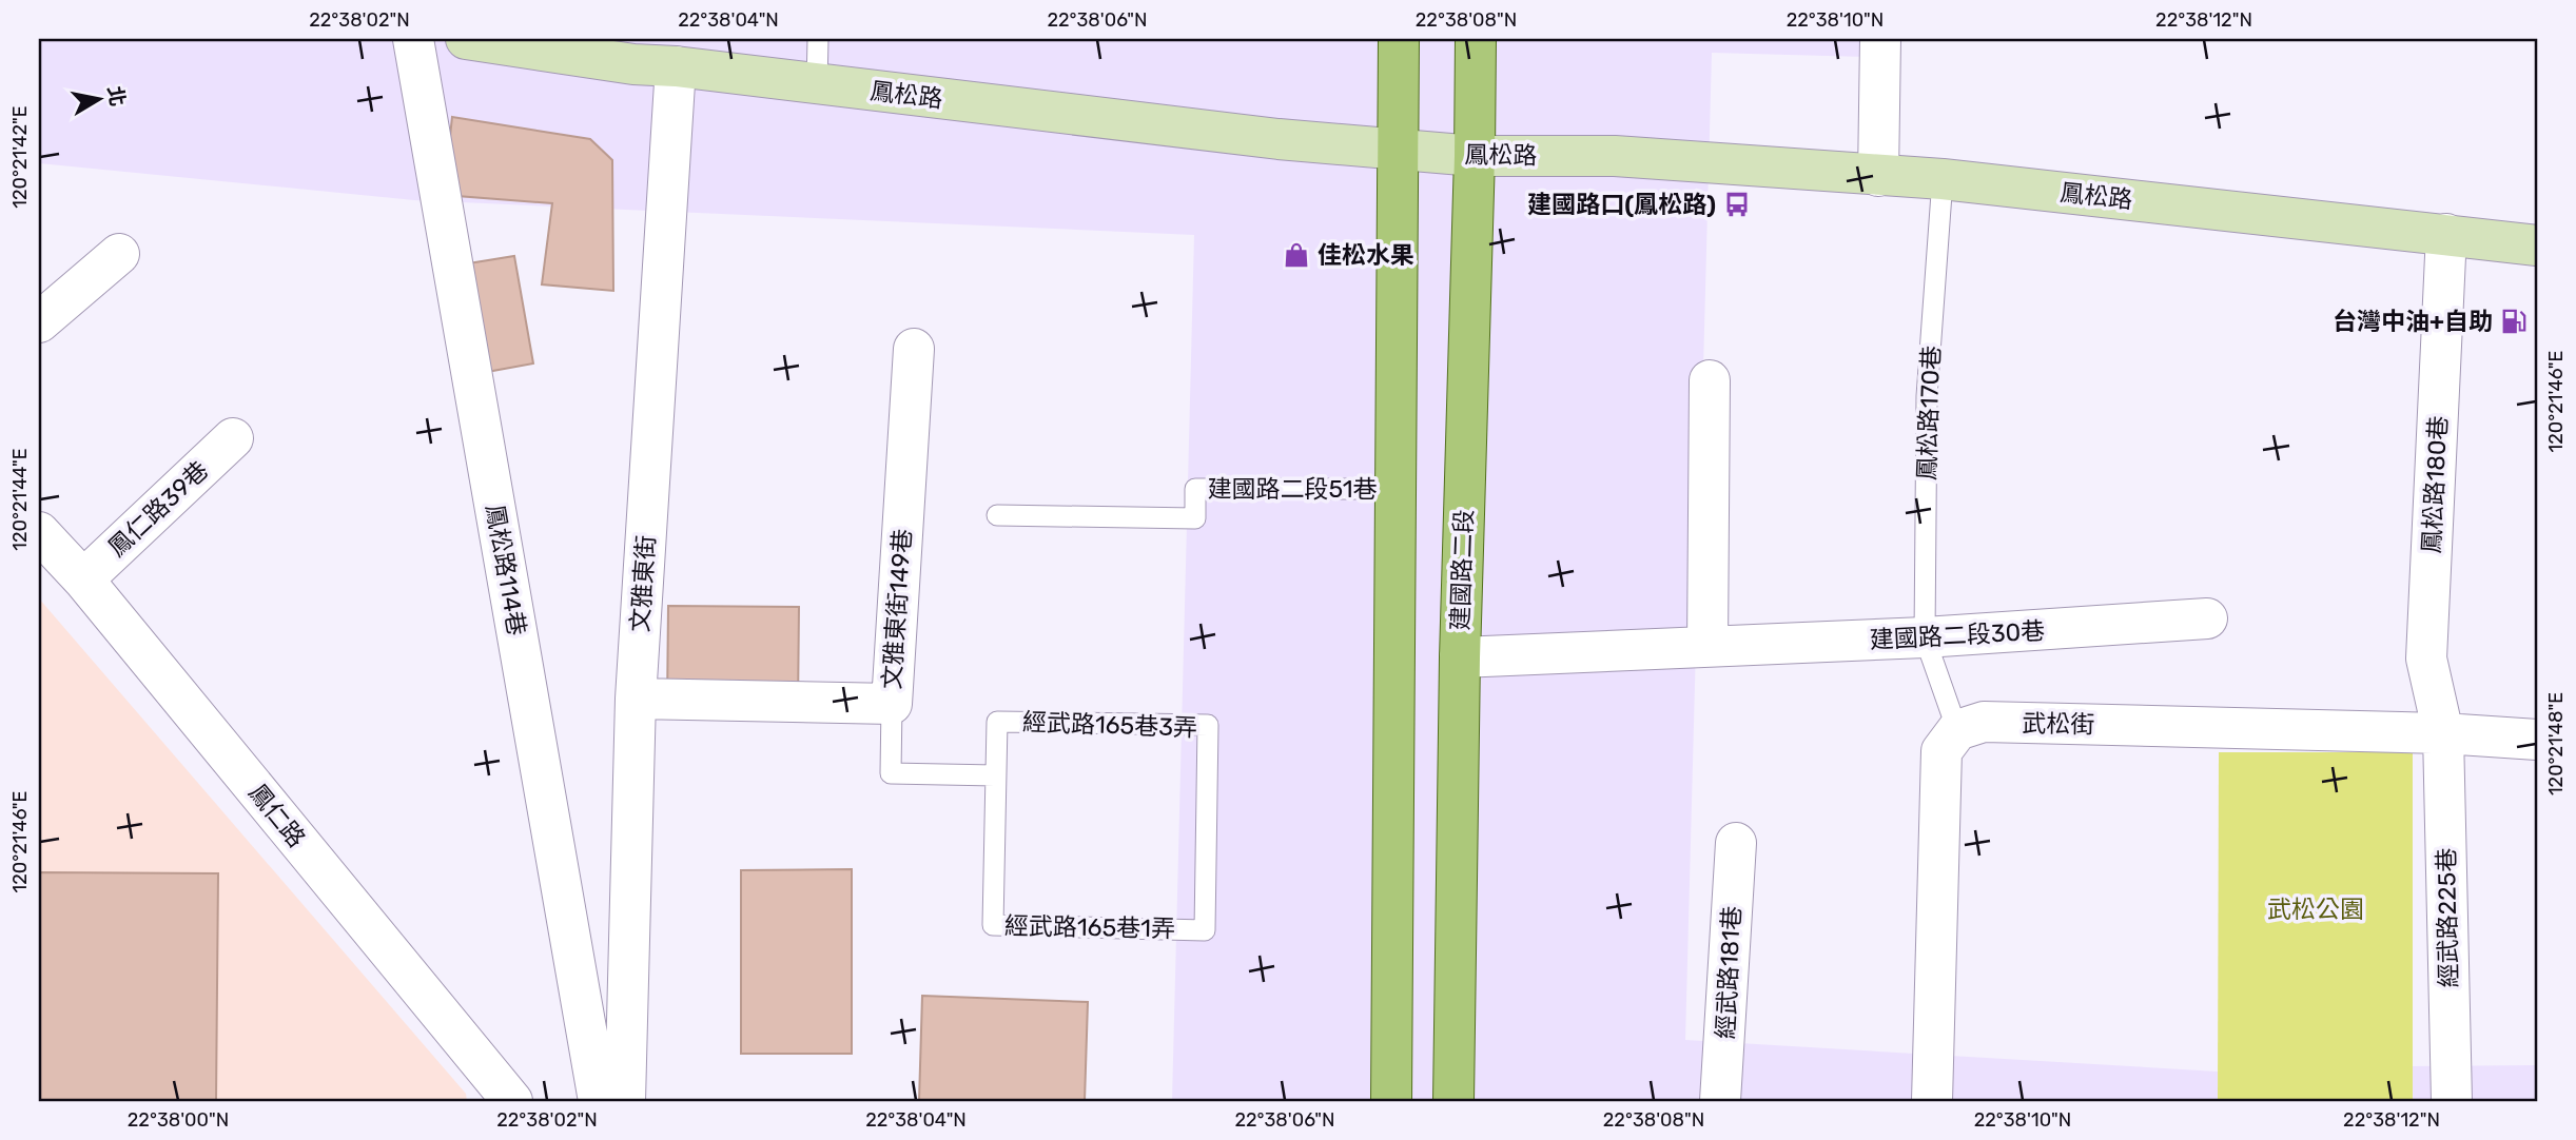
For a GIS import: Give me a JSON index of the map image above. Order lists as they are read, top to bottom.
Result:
{
  "streets": {
    "main road": ["建國路二段"],
    "street": [
      "鳳松路",
      "鳳松路180巷",
      "鳳仁路39巷",
      "鳳松路114巷",
      "文雅東街",
      "文雅東街149巷",
      "建國路二段30巷",
      "武松街",
      "鳳仁路",
      "經武路225巷",
      "經武路181巷"
    ],
    "lane": [
      "鳳松路170巷",
      "建國路二段51巷",
      "經武路165巷3弄",
      "經武路165巷1弄"
    ]
  },
  "crossings": [
    ["鳳松路", "鳳松路170巷"],
    ["鳳松路", "鳳松路180巷"],
    ["鳳松路", "建國路二段"],
    ["鳳松路", "文雅東街"],
    ["鳳松路170巷", "建國路二段30巷"],
    ["鳳松路170巷", "武松街"],
    ["鳳松路180巷", "武松街"],
    ["鳳松路180巷", "經武路225巷"],
    ["鳳仁路39巷", "鳳仁路"],
    ["建國路二段", "建國路二段30巷"],
    ["文雅東街", "文雅東街149巷"],
    ["武松街", "經武路225巷"],
    ["經武路165巷3弄", "經武路165巷1弄"]
  ],
  "parks": ["武松公園"],
  "places": {
    "bus stop": ["建國路口(鳳松路)"],
    "shop": ["佳松水果"],
    "fuel station": ["台灣中油+自助"]
  },
  "north": "right",
  "coordinates": [
    "22°38'02\"N",
    "22°38'04\"N",
    "22°38'06\"N",
    "22°38'08\"N",
    "22°38'10\"N",
    "22°38'12\"N",
    "120°21'42\"E",
    "120°21'46\"E",
    "120°21'44\"E",
    "120°21'48\"E",
    "22°38'00\"N"
  ]
}
